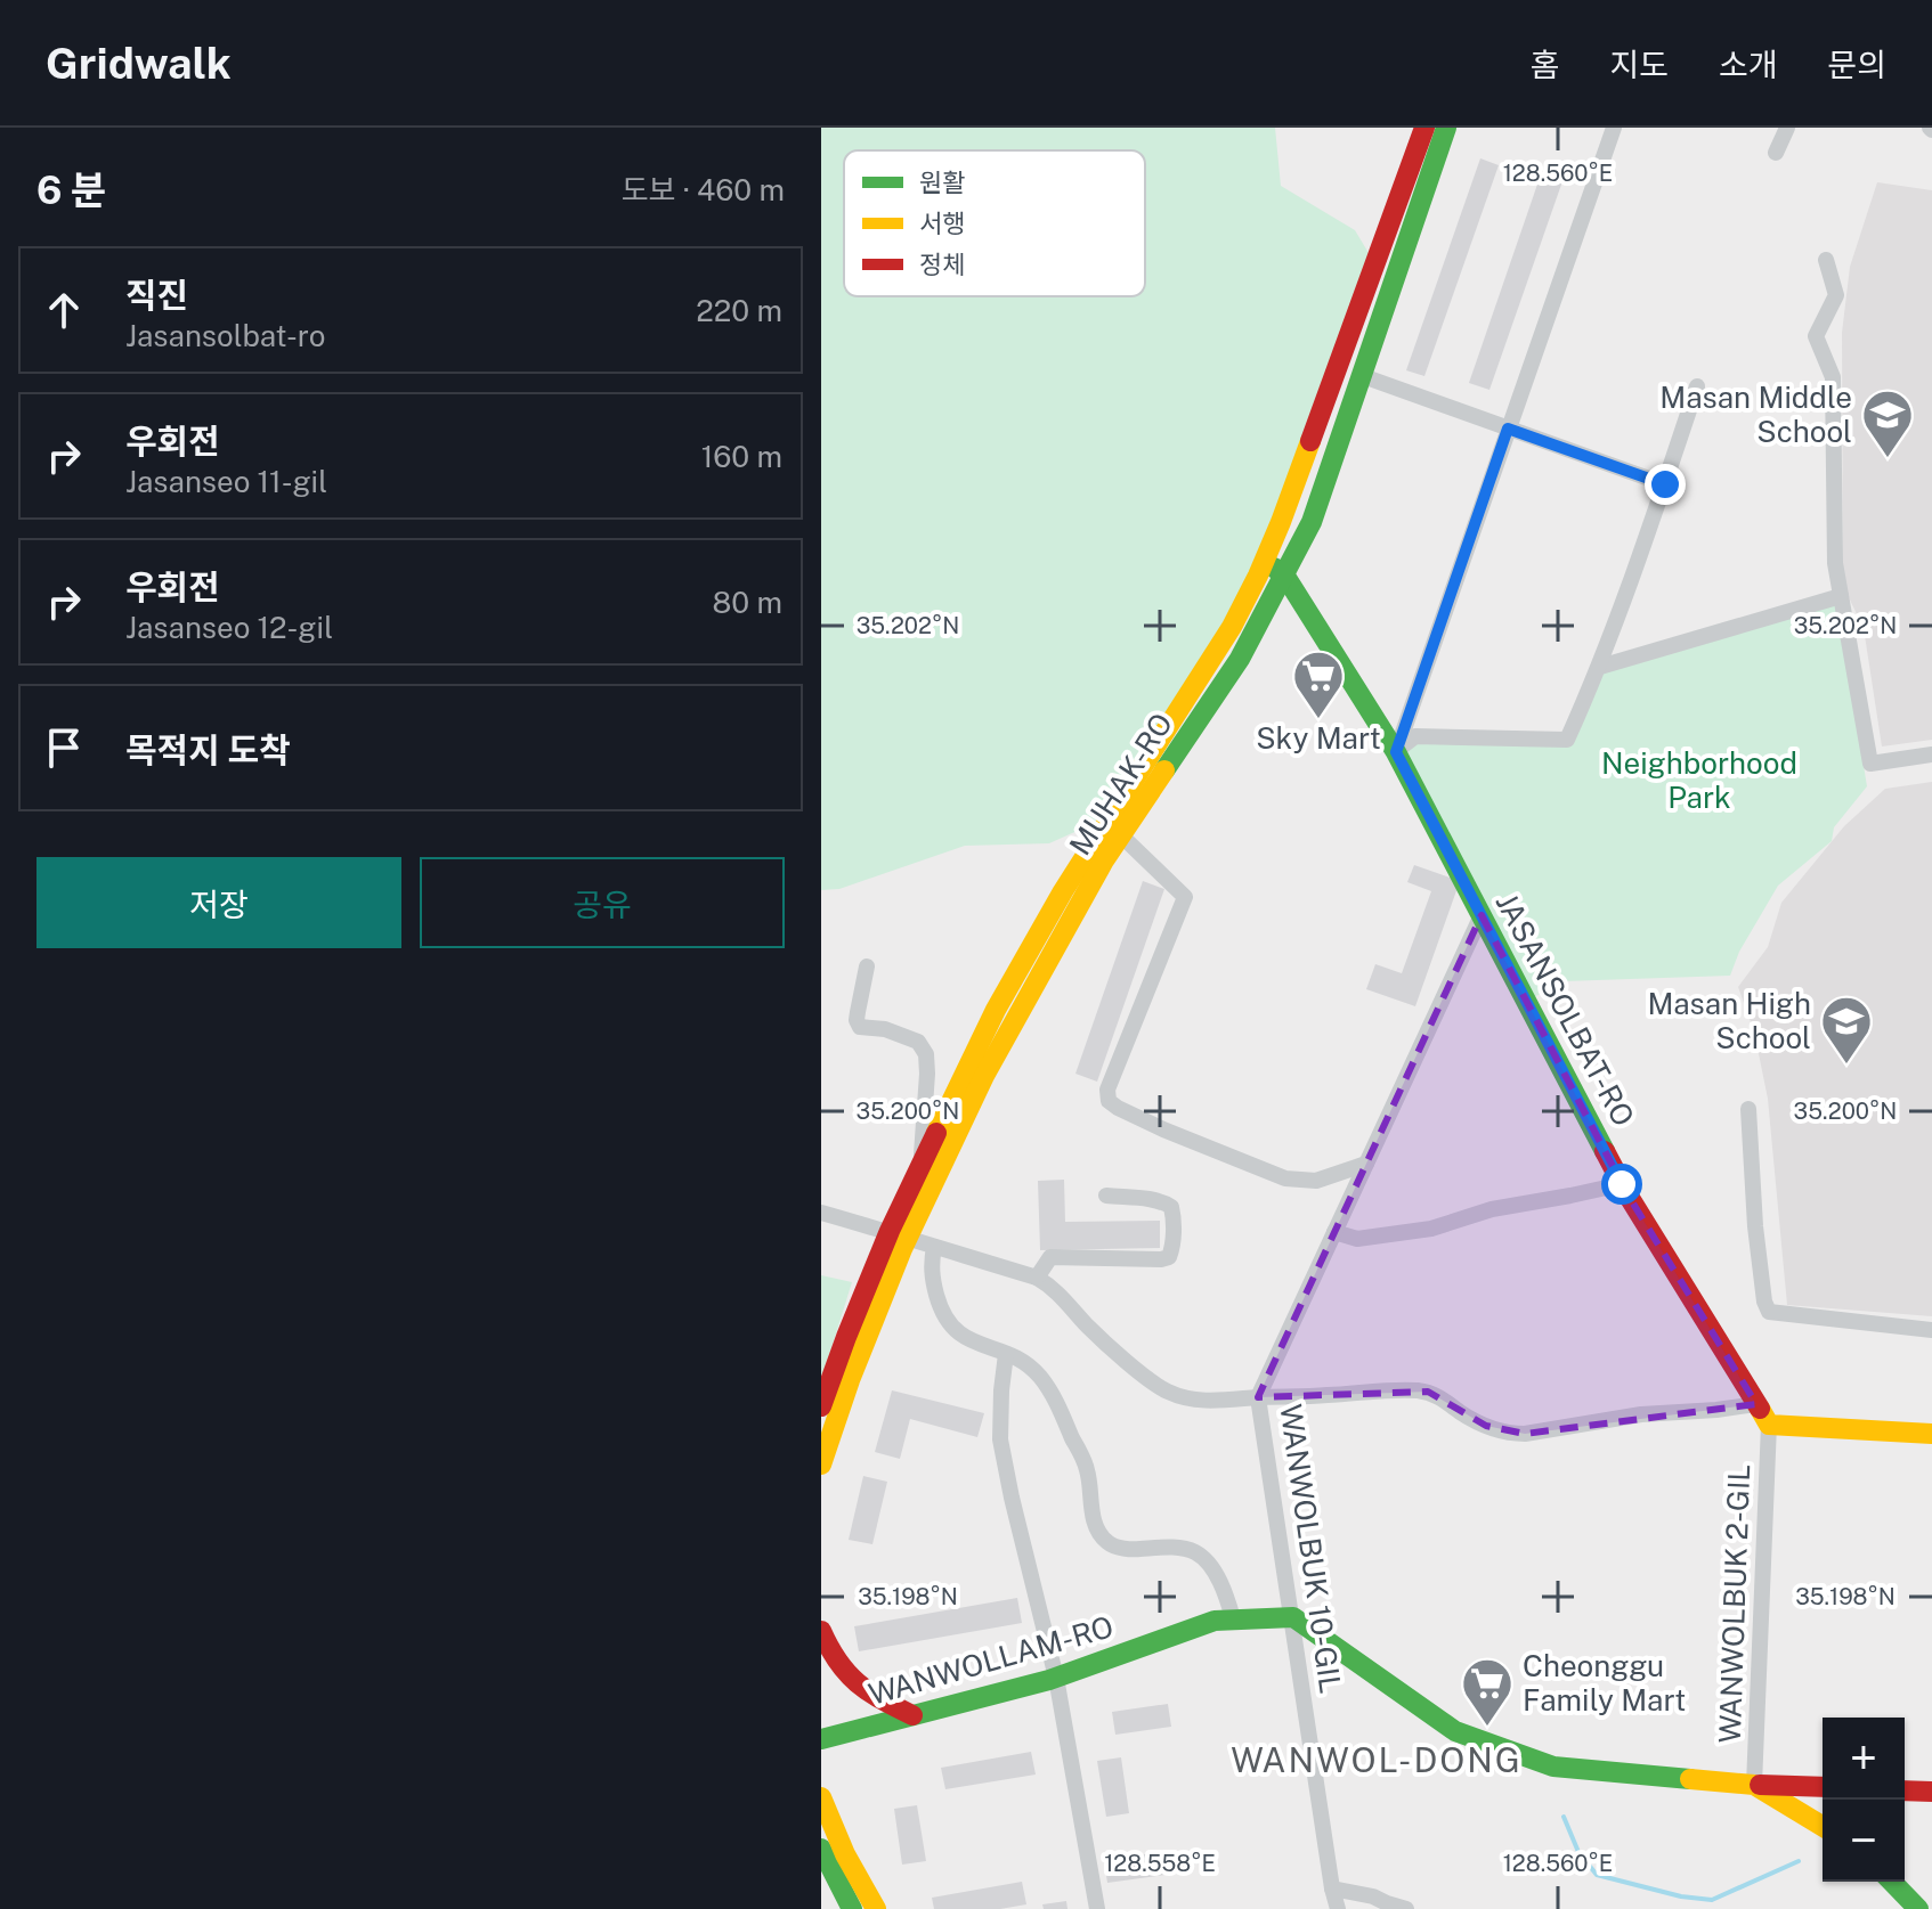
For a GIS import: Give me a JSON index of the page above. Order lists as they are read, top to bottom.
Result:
{
  "streets": {
    "main road": ["MUHAK-RO", "JASANSOLBAT-RO", "WANWOLLAM-RO"],
    "street": ["WANWOLBUK 10-GIL", "WANWOLBUK 2-GIL"]
  },
  "crossings": [
    ["MUHAK-RO", "JASANSOLBAT-RO"],
    ["JASANSOLBAT-RO", "WANWOLBUK 10-GIL"],
    ["JASANSOLBAT-RO", "WANWOLBUK 2-GIL"],
    ["WANWOLBUK 10-GIL", "WANWOLLAM-RO"]
  ],
  "districts": ["WANWOL-DONG"],
  "parks": ["Neighborhood Park"],
  "places": {
    "school or university": ["Masan Middle School", "Masan High School"],
    "supermarket": ["Sky Mart", "Cheonggu Family Mart"]
  },
  "legend": ["원활", "서행", "정체"],
  "page": {
    "header": "Gridwalk",
    "nav": [
      "홈",
      "지도",
      "소개",
      "문의"
    ],
    "heading": ["6 분", "도보 · 460 m"],
    "list": [
      ["직진", "Jasansolbat-ro", "220 m"],
      ["우회전", "Jasanseo 11-gil", "160 m"],
      ["우회전", "Jasanseo 12-gil", "80 m"],
      "목적지 도착"
    ],
    "buttons": ["저장", "공유"],
    "map_buttons": ["+", "−"]
  },
  "coordinates": [
    "128.560°E",
    "35.202°N",
    "35.200°N",
    "35.198°N",
    "128.558°E"
  ]
}
